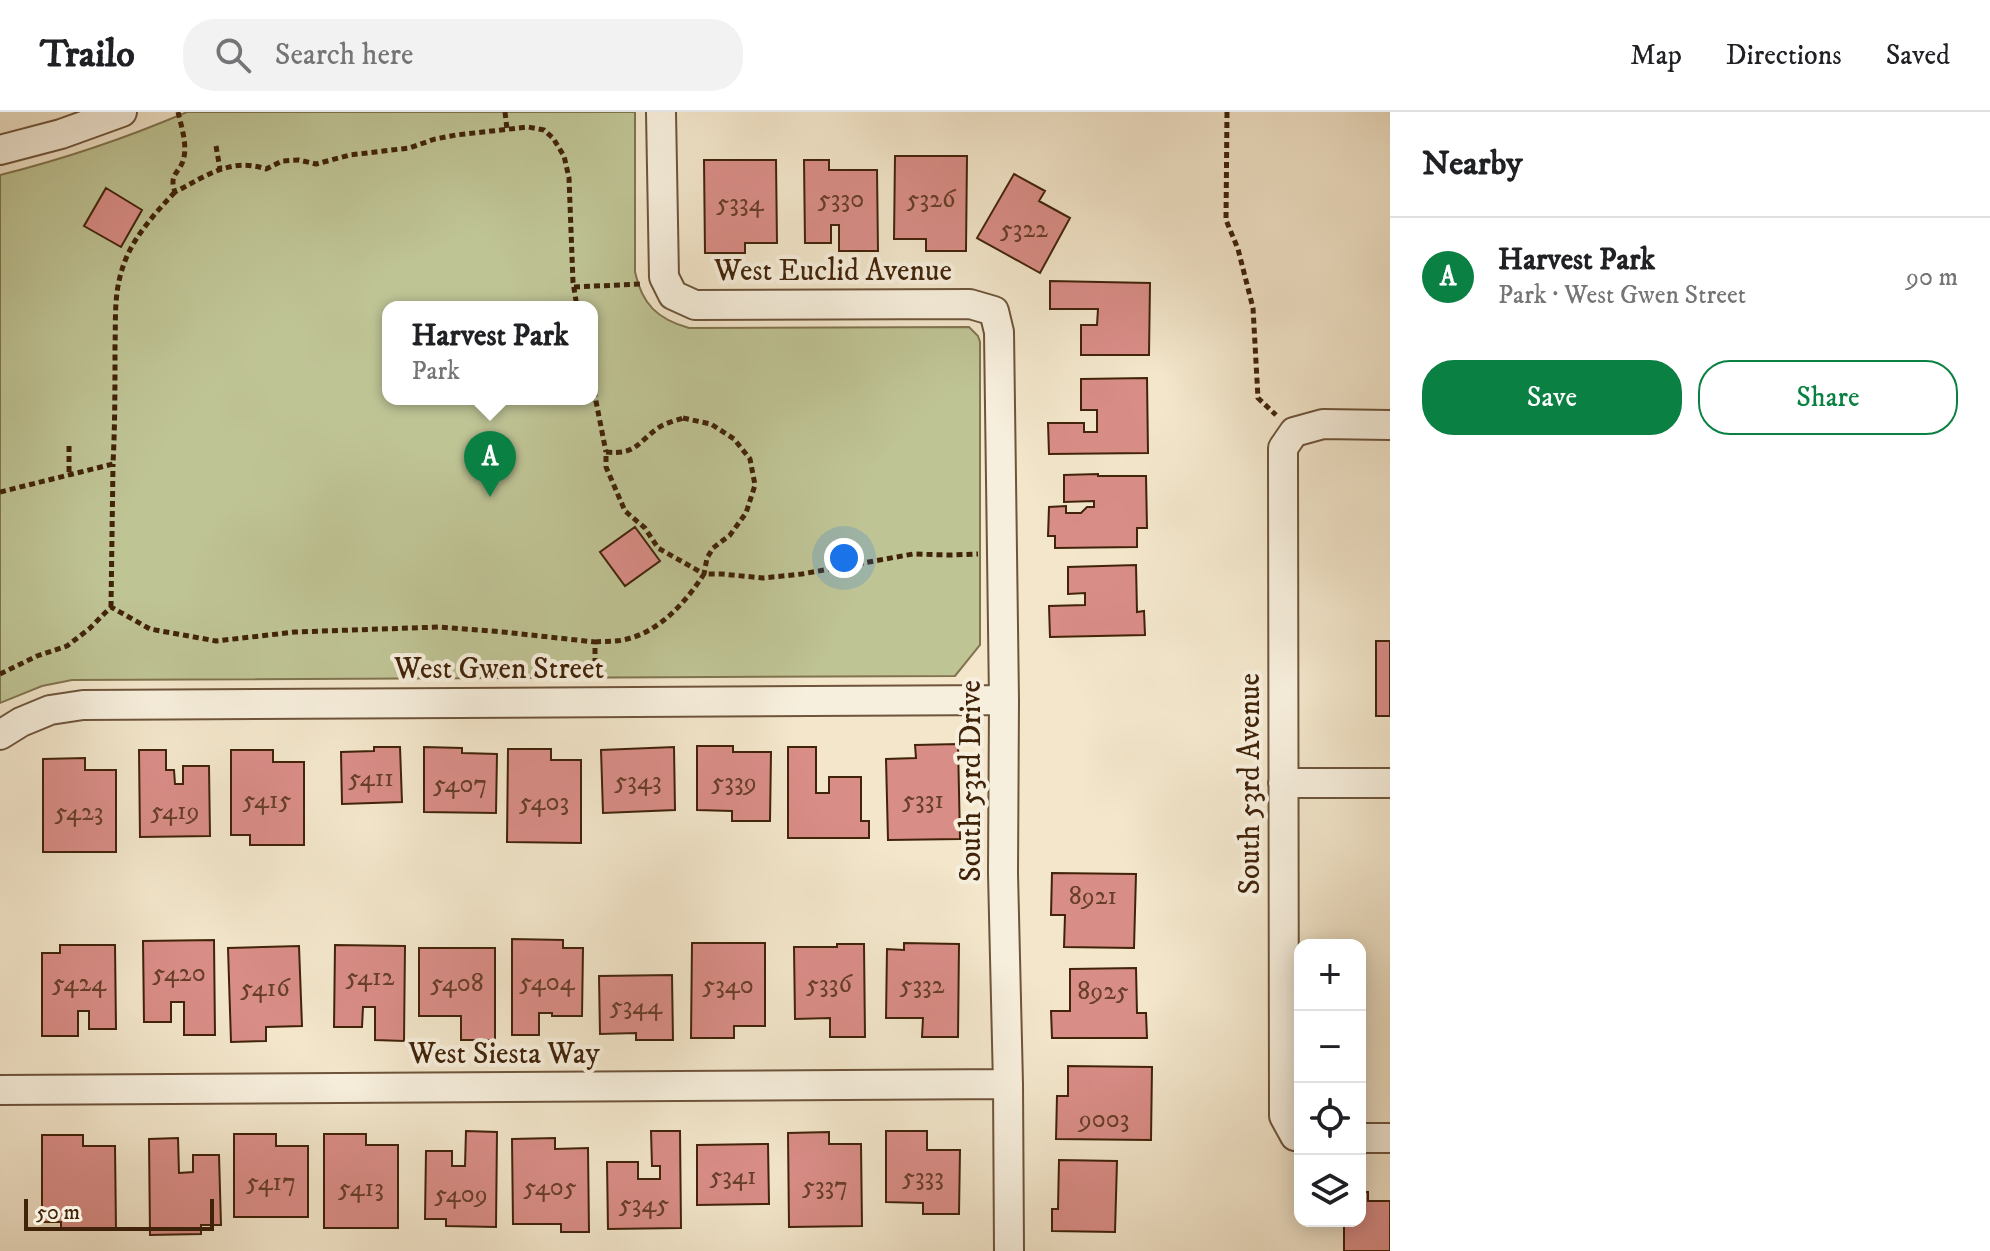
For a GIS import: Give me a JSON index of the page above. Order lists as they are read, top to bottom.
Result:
{
  "streets": {
    "street": [
      "West Euclid Avenue",
      "West Gwen Street",
      "South 53rd Drive",
      "South 53rd Avenue",
      "West Siesta Way"
    ]
  },
  "crossings": [
    ["West Euclid Avenue", "South 53rd Drive"],
    ["West Gwen Street", "South 53rd Drive"],
    ["South 53rd Drive", "West Siesta Way"]
  ],
  "house_numbers": [
    "5330",
    "5326",
    "5334",
    "5322",
    "5411",
    "5343",
    "5339",
    "5407",
    "5415",
    "5331",
    "5403",
    "5419",
    "5423",
    "8921",
    "5420",
    "5412",
    "5404",
    "5424",
    "5408",
    "5336",
    "5340",
    "5332",
    "5416",
    "8925",
    "5344",
    "9003",
    "5341",
    "5333",
    "5417",
    "5337",
    "5405",
    "5413",
    "5409",
    "5345"
  ],
  "scale_bar": "50 m",
  "page": {
    "header": "Trailo",
    "search": "Search here",
    "nav": ["Map", "Directions", "Saved"],
    "heading": "Nearby",
    "list": [
      {
        "mark": "A",
        "name": "Harvest Park",
        "note": "Park · West Gwen Street",
        "value": "90 m"
      }
    ],
    "popup": ["Harvest Park", "Park"],
    "buttons": ["Save", "Share"],
    "pins": "A",
    "map_buttons": ["+", "−"],
    "scale": "50 m"
  }
}
